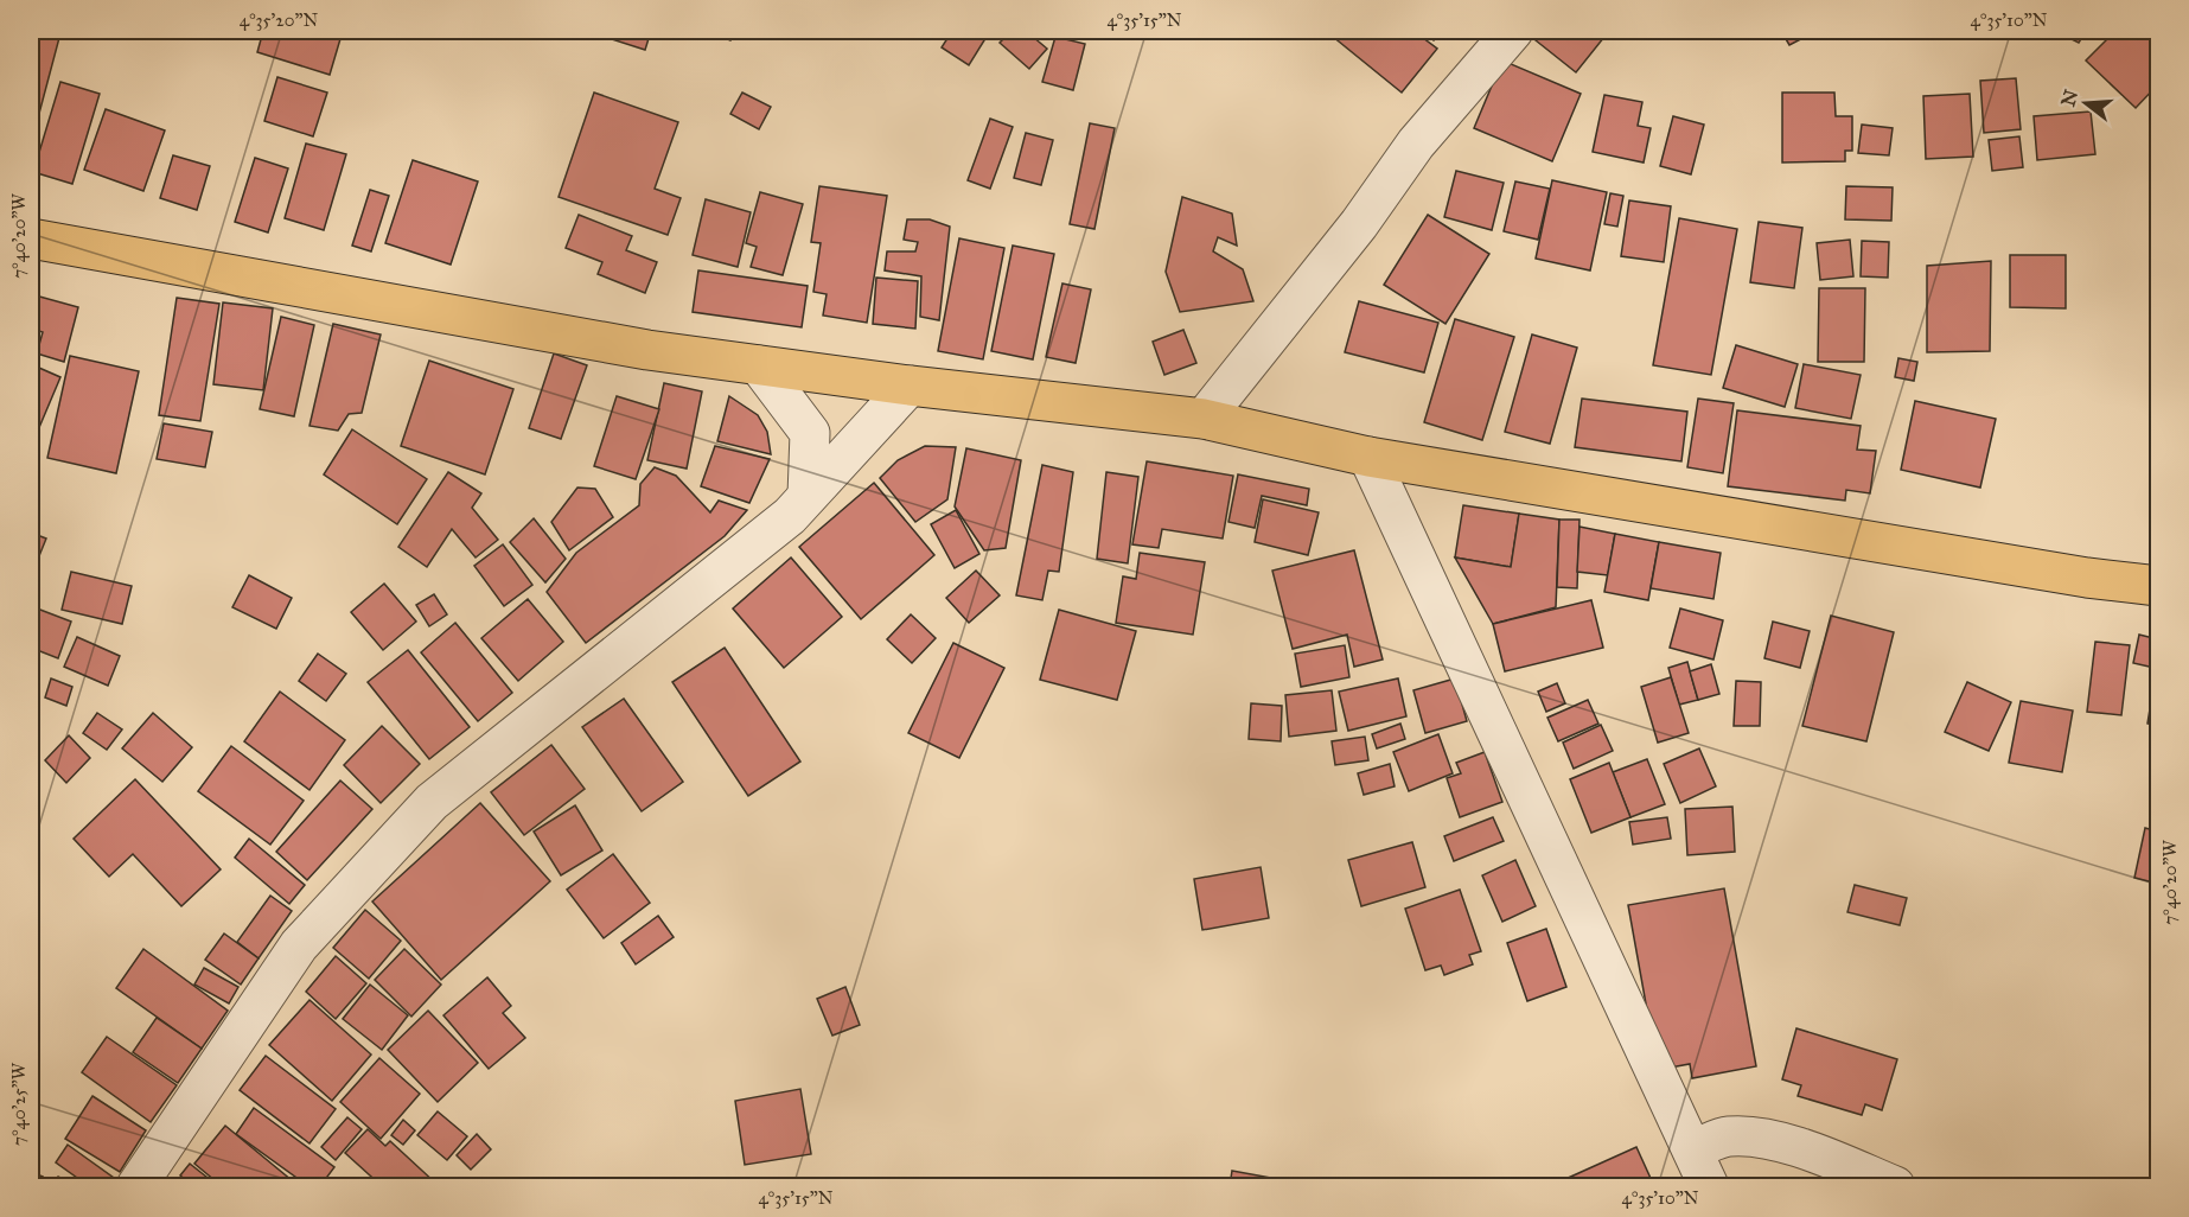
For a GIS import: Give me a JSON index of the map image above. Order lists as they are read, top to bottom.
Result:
{
  "north": "left",
  "coordinates": [
    "4°35'20\"N",
    "4°35'15\"N",
    "4°35'10\"N",
    "7°40'20\"W",
    "7°40'25\"W"
  ]
}
